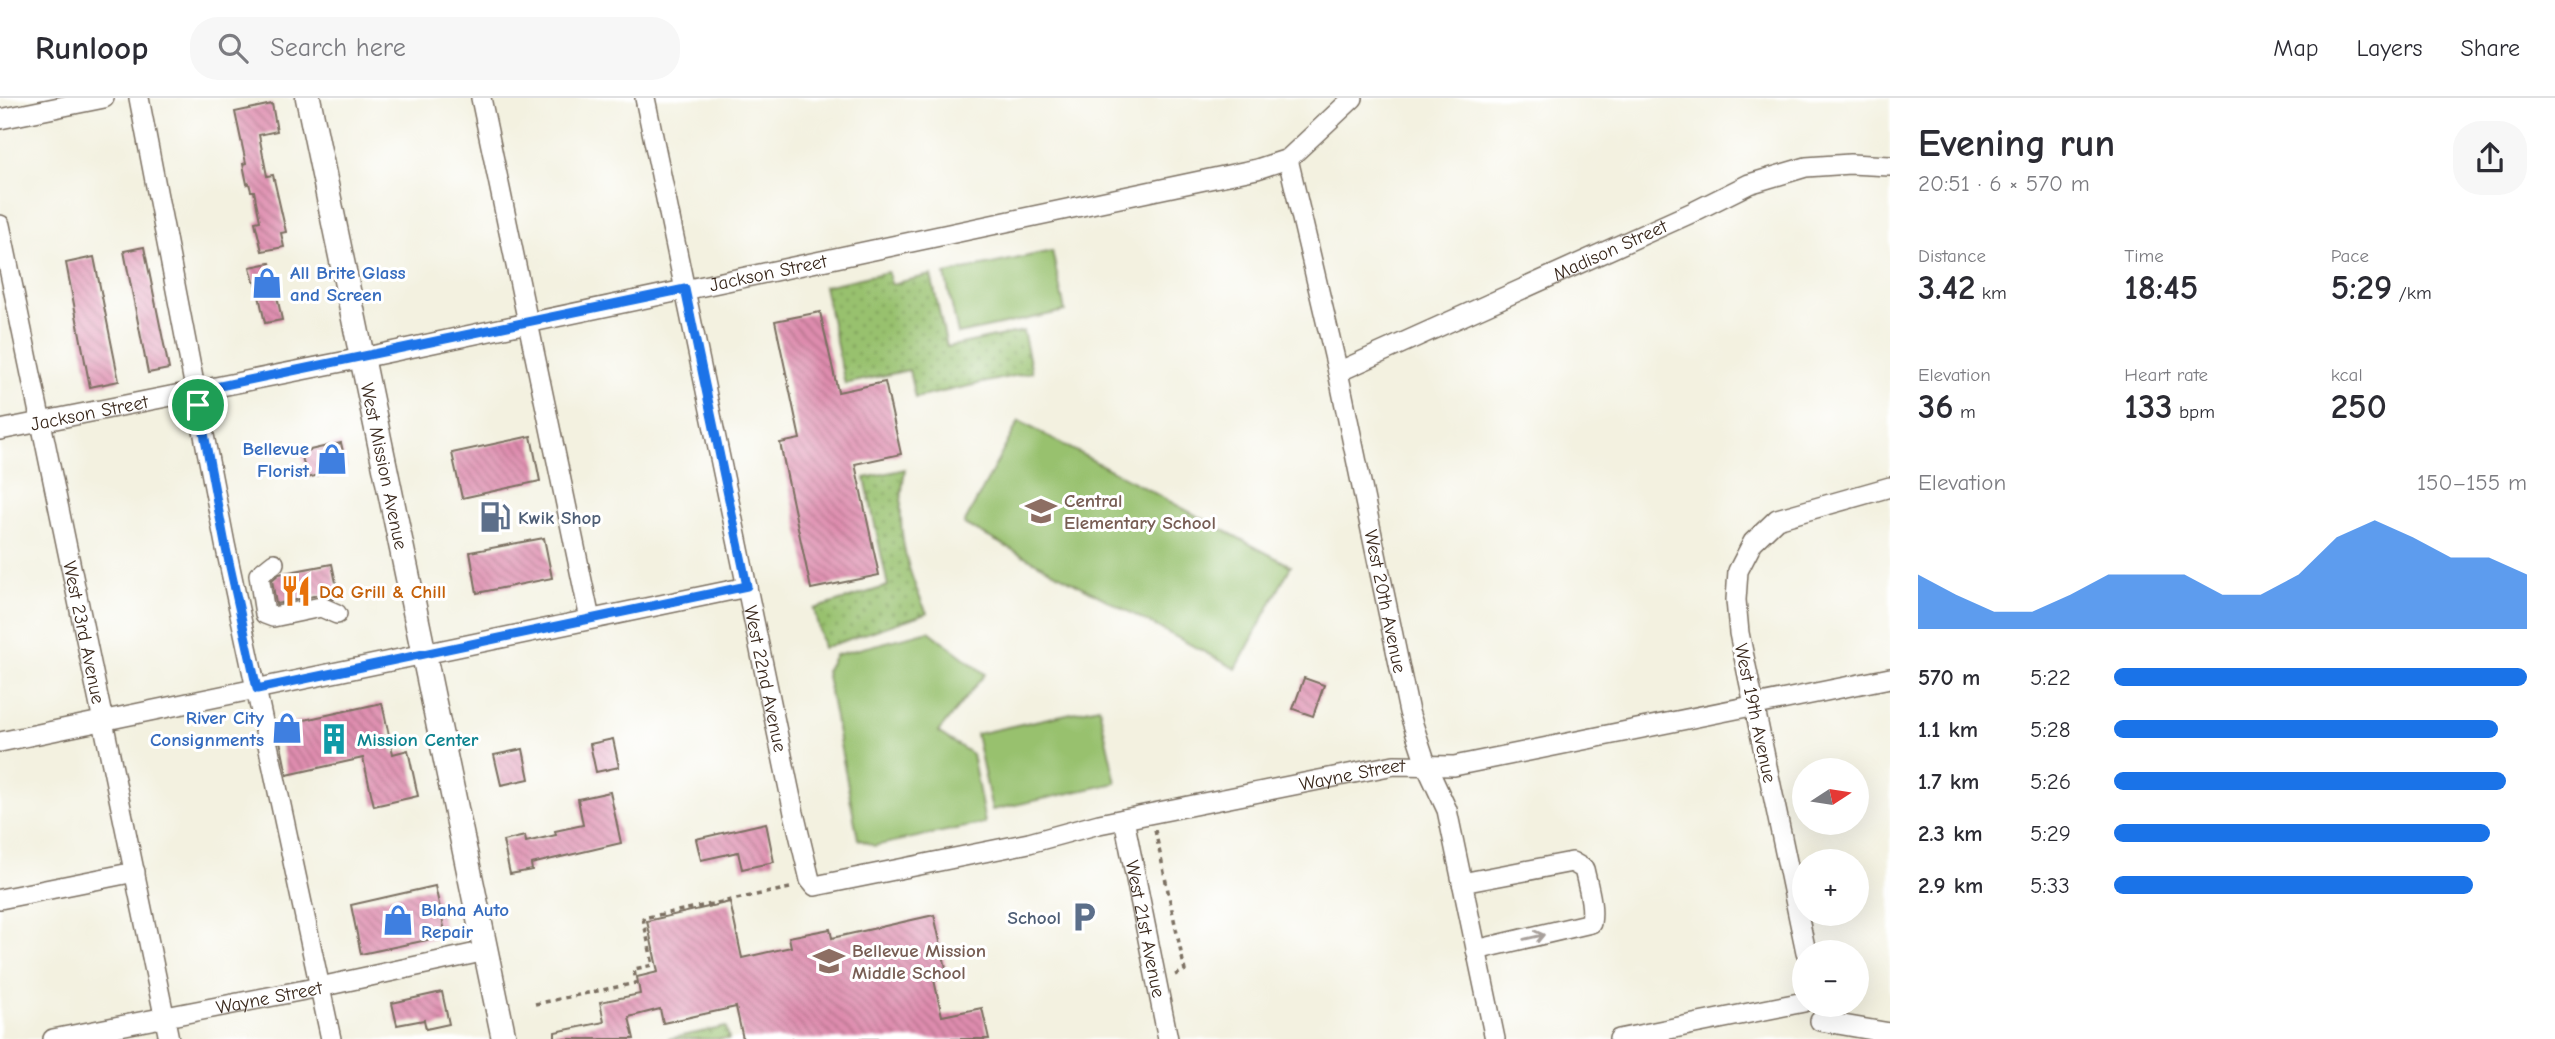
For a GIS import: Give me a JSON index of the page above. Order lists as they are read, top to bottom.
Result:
{
  "streets": {
    "main road": ["West Mission Avenue"],
    "street": [
      "Madison Street",
      "Jackson Street",
      "West 20th Avenue",
      "West 23rd Avenue",
      "West 22nd Avenue",
      "West 19th Avenue",
      "Wayne Street",
      "West 21st Avenue"
    ]
  },
  "crossings": [
    ["Madison Street", "West 20th Avenue"],
    ["Jackson Street", "West Mission Avenue"],
    ["Jackson Street", "West 20th Avenue"],
    ["Jackson Street", "West 23rd Avenue"],
    ["Jackson Street", "West 22nd Avenue"],
    ["West Mission Avenue", "Wayne Street"],
    ["West 20th Avenue", "Wayne Street"],
    ["West 23rd Avenue", "Wayne Street"],
    ["West 22nd Avenue", "Wayne Street"],
    ["West 19th Avenue", "Wayne Street"],
    ["Wayne Street", "West 21st Avenue"]
  ],
  "places": {
    "shop": [
      "All Brite Glass and Screen",
      "Bellevue Florist",
      "River City Consignments",
      "Blaha Auto Repair"
    ],
    "school or university": ["Central Elementary School", "Bellevue Mission Middle School"],
    "fuel station": ["Kwik Shop"],
    "restaurant": ["DQ Grill & Chill"],
    "building": ["Mission Center"],
    "parking": ["School"]
  },
  "north": "right",
  "page": {
    "header": "Runloop",
    "search": "Search here",
    "nav": ["Map", "Layers", "Share"],
    "heading": ["Evening run", "20:51 · 6 × 570 m"],
    "stats": [
      ["Distance", "3.42 km"],
      ["Time", "18:45"],
      ["Pace", "5:29 /km"],
      ["Elevation", "36 m"],
      ["Heart rate", "133 bpm"],
      ["kcal", "250"]
    ],
    "chart": ["Elevation", "150–155 m"],
    "list": [
      {
        "name": "570 m",
        "note": "5:22"
      },
      {
        "name": "1.1 km",
        "note": "5:28"
      },
      {
        "name": "1.7 km",
        "note": "5:26"
      },
      {
        "name": "2.3 km",
        "note": "5:29"
      },
      {
        "name": "2.9 km",
        "note": "5:33"
      }
    ],
    "map_buttons": ["+", "−"]
  }
}
